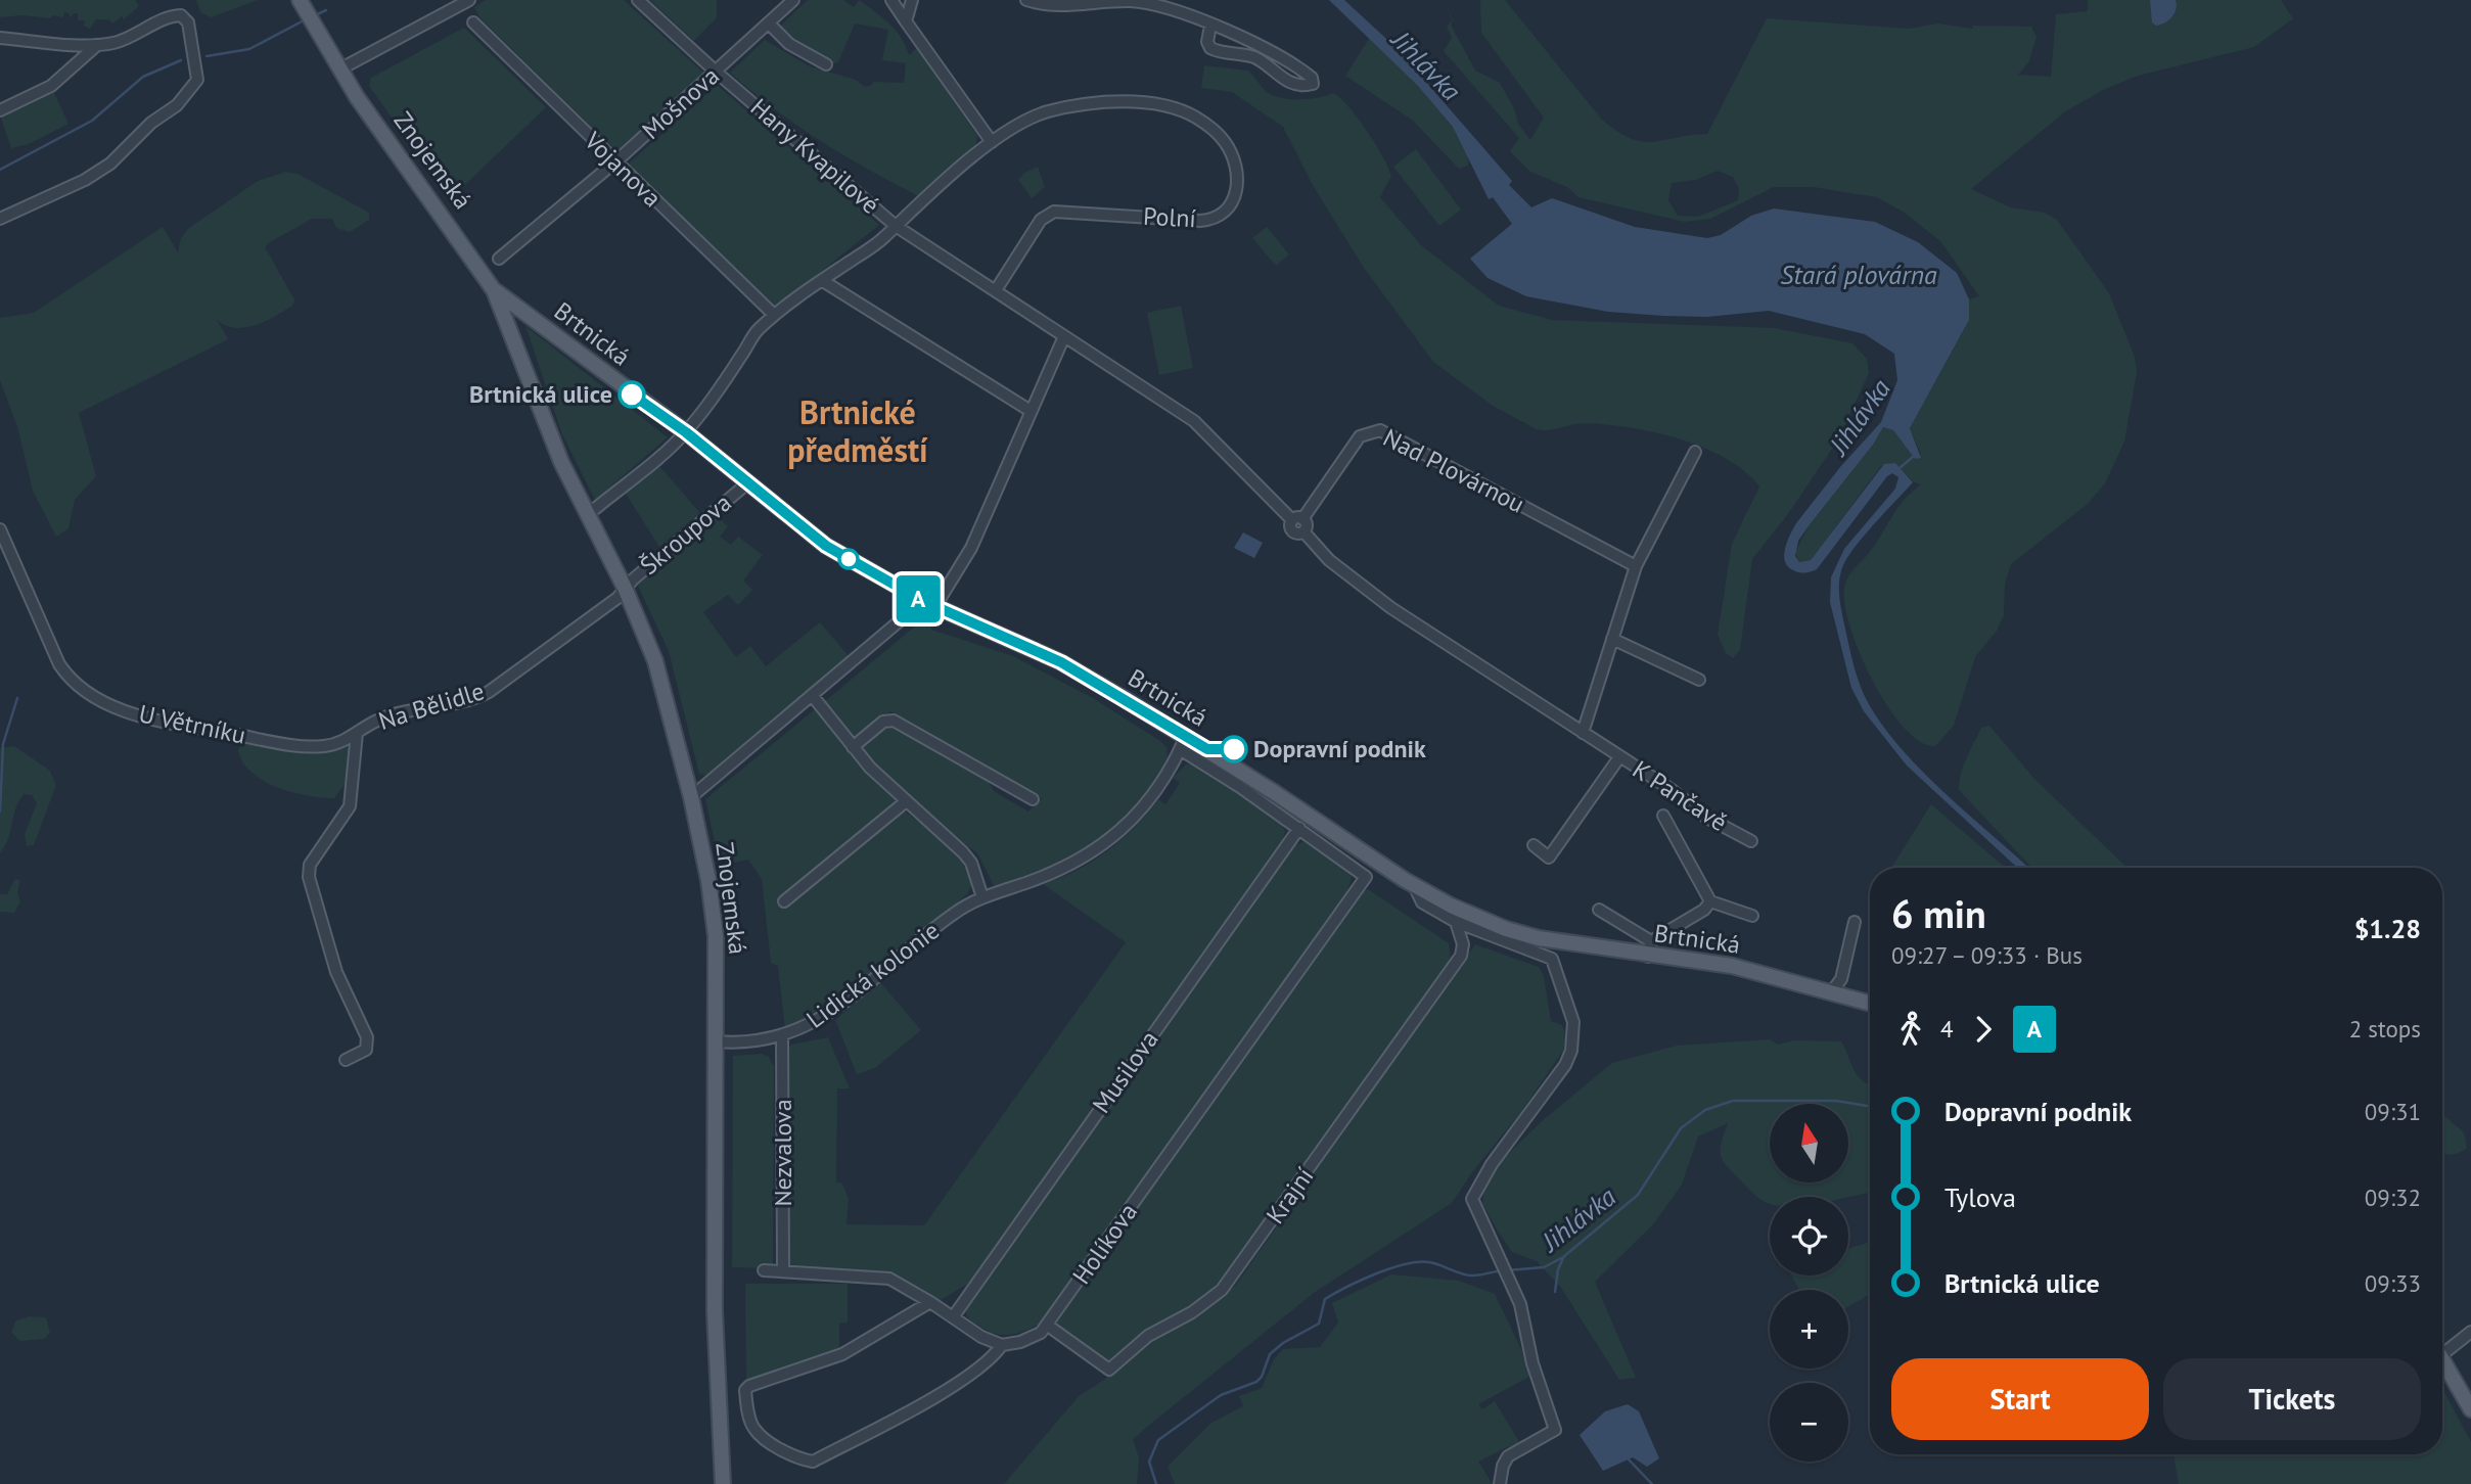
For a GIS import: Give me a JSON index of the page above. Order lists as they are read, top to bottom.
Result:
{
  "streets": {
    "main road": ["Znojemská", "Brtnická"],
    "street": [
      "Mošnova",
      "Hany Kvapilové",
      "Vojanova",
      "Polní",
      "Nad Plovárnou",
      "Škroupova",
      "Na Bělidle",
      "U Větrníku",
      "K Pančavě",
      "Lidická kolonie",
      "Musilova",
      "Nezvalova",
      "Krajní",
      "Holíkova"
    ]
  },
  "crossings": [
    ["Mošnova", "Hany Kvapilové"],
    ["Mošnova", "Vojanova"],
    ["Hany Kvapilové", "Polní"],
    ["Znojemská", "Polní"],
    ["Znojemská", "Brtnická"],
    ["Znojemská", "Škroupova"],
    ["Znojemská", "Na Bělidle"],
    ["Znojemská", "Lidická kolonie"],
    ["Vojanova", "Polní"],
    ["Polní", "Brtnická"],
    ["Brtnická", "Škroupova"],
    ["Brtnická", "Lidická kolonie"],
    ["Brtnická", "Musilova"],
    ["Brtnická", "Holíkova"],
    ["Škroupova", "Na Bělidle"],
    ["Na Bělidle", "U Větrníku"],
    ["Lidická kolonie", "Nezvalova"],
    ["Krajní", "Holíkova"]
  ],
  "districts": ["Brtnické předměstí"],
  "water": ["Jihlávka", "Stará plovárna"],
  "places": ["Brtnická ulice", "Dopravní podnik"],
  "lines": ["bus line A"],
  "north": "top",
  "page": {
    "on_map": "A",
    "heading": ["6 min", "09:27 – 09:33 · Bus", "$1.28"],
    "legs": ["4", "A", "2 stops"],
    "list": [
      {
        "name": "Dopravní podnik",
        "value": "09:31"
      },
      {
        "name": "Tylova",
        "value": "09:32"
      },
      {
        "name": "Brtnická ulice",
        "value": "09:33"
      }
    ],
    "map_buttons": ["+", "−"],
    "buttons": ["Start", "Tickets"]
  }
}
